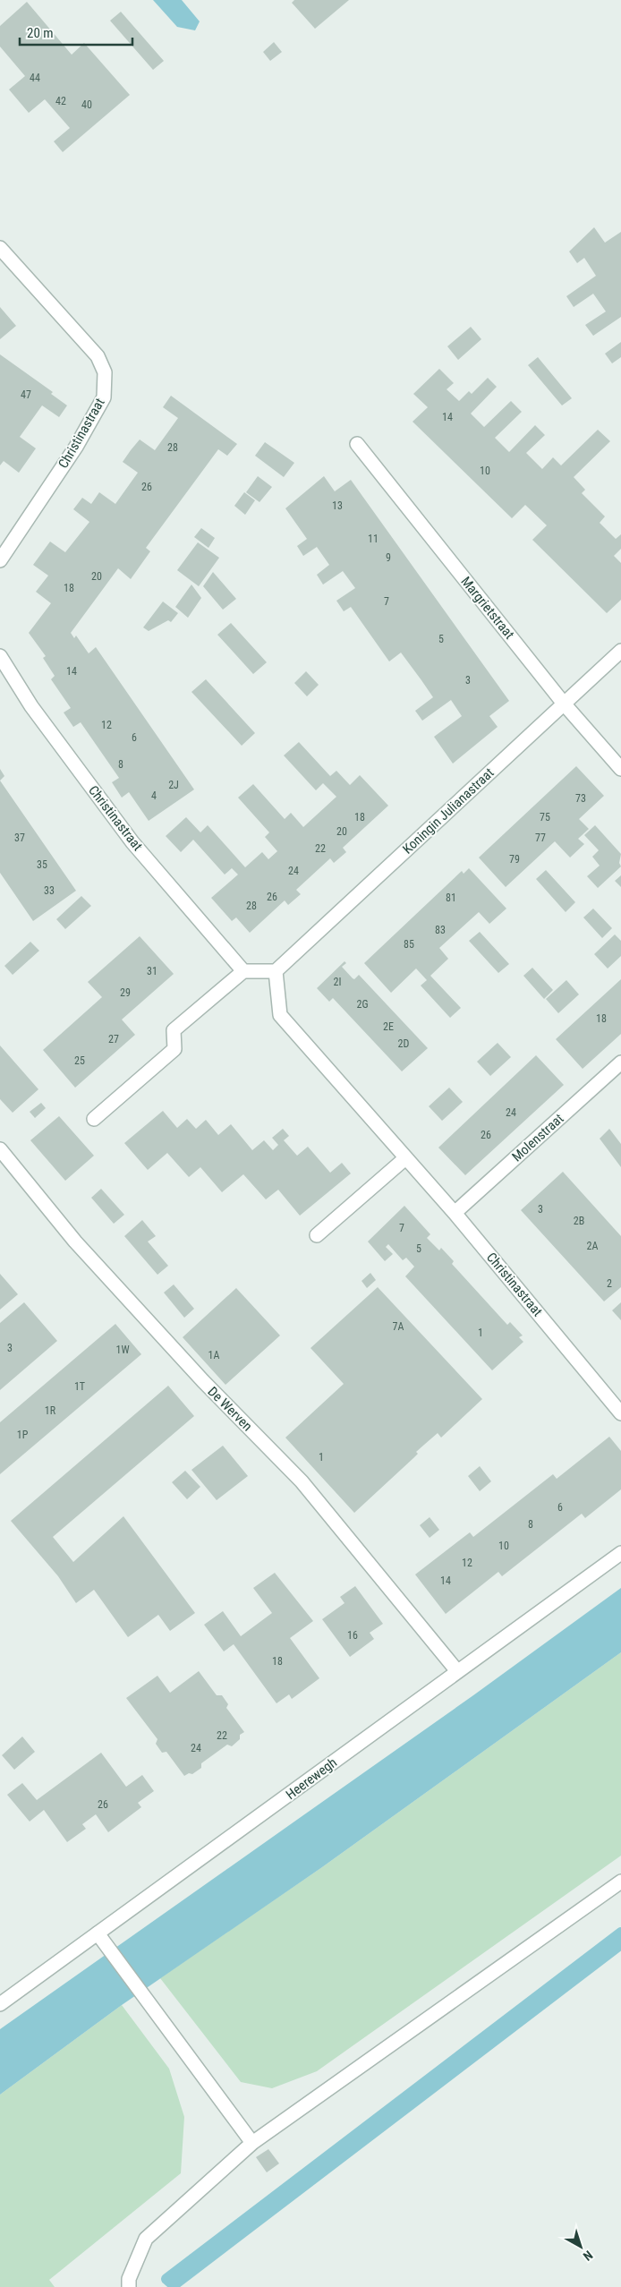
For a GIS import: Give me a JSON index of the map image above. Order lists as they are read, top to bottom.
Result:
{
  "streets": {
    "street": [
      "Christinastraat",
      "Margrietstraat",
      "Koningin Julianastraat",
      "Molenstraat",
      "De Werven",
      "Heerewegh"
    ]
  },
  "crossings": [
    ["Christinastraat", "Koningin Julianastraat"],
    ["Christinastraat", "Molenstraat"],
    ["Margrietstraat", "Koningin Julianastraat"],
    ["De Werven", "Heerewegh"]
  ],
  "house_numbers": [
    "44",
    "42",
    "40",
    "47",
    "14",
    "28",
    "10",
    "26",
    "13",
    "11",
    "9",
    "20",
    "18",
    "7",
    "5",
    "14",
    "3",
    "12",
    "6",
    "8",
    "2J",
    "4",
    "73",
    "18",
    "75",
    "20",
    "37",
    "77",
    "22",
    "79",
    "35",
    "24",
    "33",
    "26",
    "81",
    "28",
    "83",
    "85",
    "31",
    "2I",
    "29",
    "2G",
    "18",
    "2E",
    "27",
    "2D",
    "25",
    "24",
    "26",
    "3",
    "2B",
    "7",
    "2A",
    "5",
    "2",
    "7A",
    "1",
    "3",
    "1W",
    "1A",
    "1T",
    "1R",
    "1P",
    "1",
    "6",
    "8",
    "10",
    "12",
    "14",
    "16",
    "18",
    "22",
    "24",
    "26"
  ],
  "scale_bar": "20 m",
  "north": "bottom right"
}
